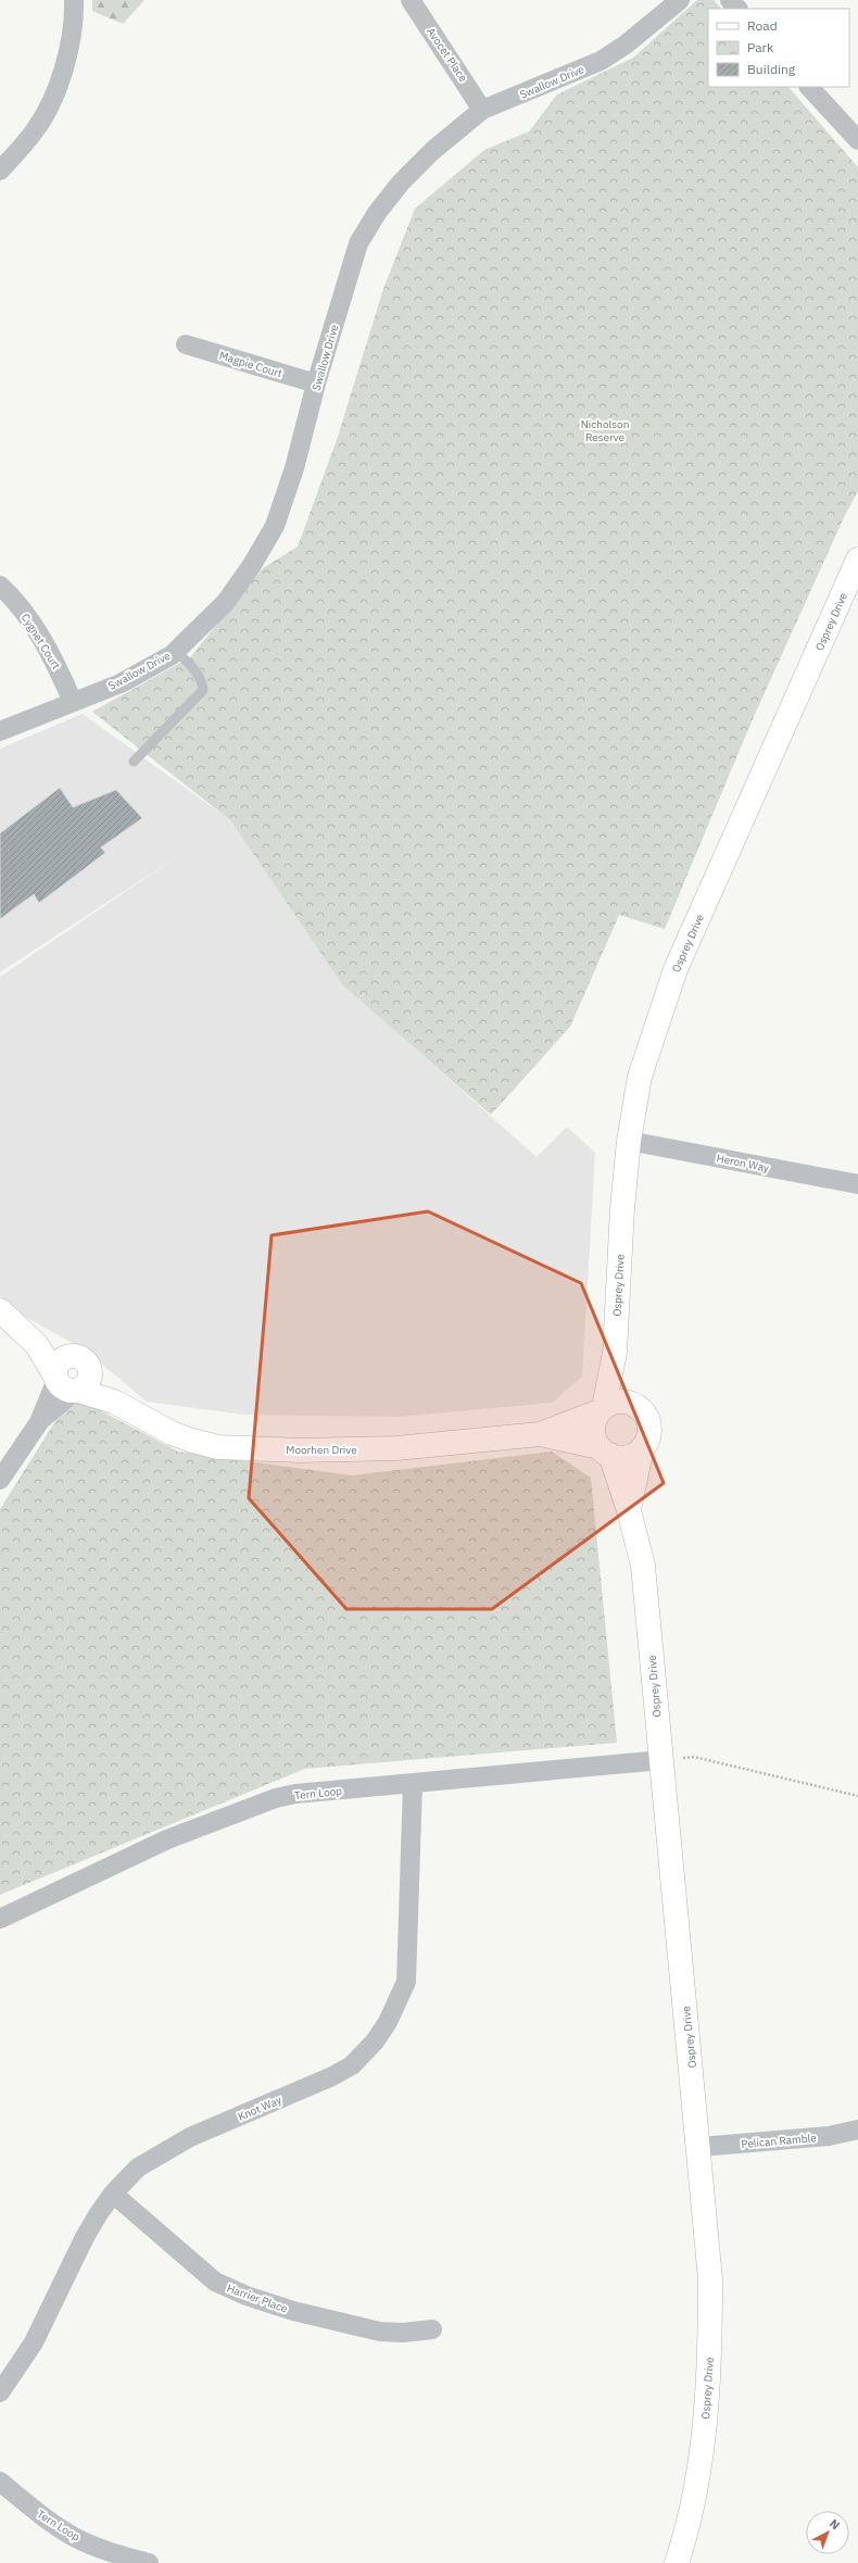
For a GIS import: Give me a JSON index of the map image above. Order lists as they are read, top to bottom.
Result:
{
  "streets": {
    "street": [
      "Avocet Place",
      "Swallow Drive",
      "Magpie Court",
      "Osprey Drive",
      "Cygnet Court",
      "Heron Way",
      "Moorhen Drive",
      "Tern Loop",
      "Knot Way",
      "Pelican Ramble",
      "Harrier Place"
    ]
  },
  "crossings": [
    ["Avocet Place", "Swallow Drive"],
    ["Swallow Drive", "Magpie Court"],
    ["Swallow Drive", "Cygnet Court"],
    ["Osprey Drive", "Heron Way"],
    ["Osprey Drive", "Moorhen Drive"],
    ["Osprey Drive", "Tern Loop"],
    ["Osprey Drive", "Pelican Ramble"],
    ["Tern Loop", "Knot Way"],
    ["Knot Way", "Harrier Place"]
  ],
  "parks": ["Nicholson Reserve"],
  "legend": ["Road", "Park", "Building"],
  "north": "top right"
}
